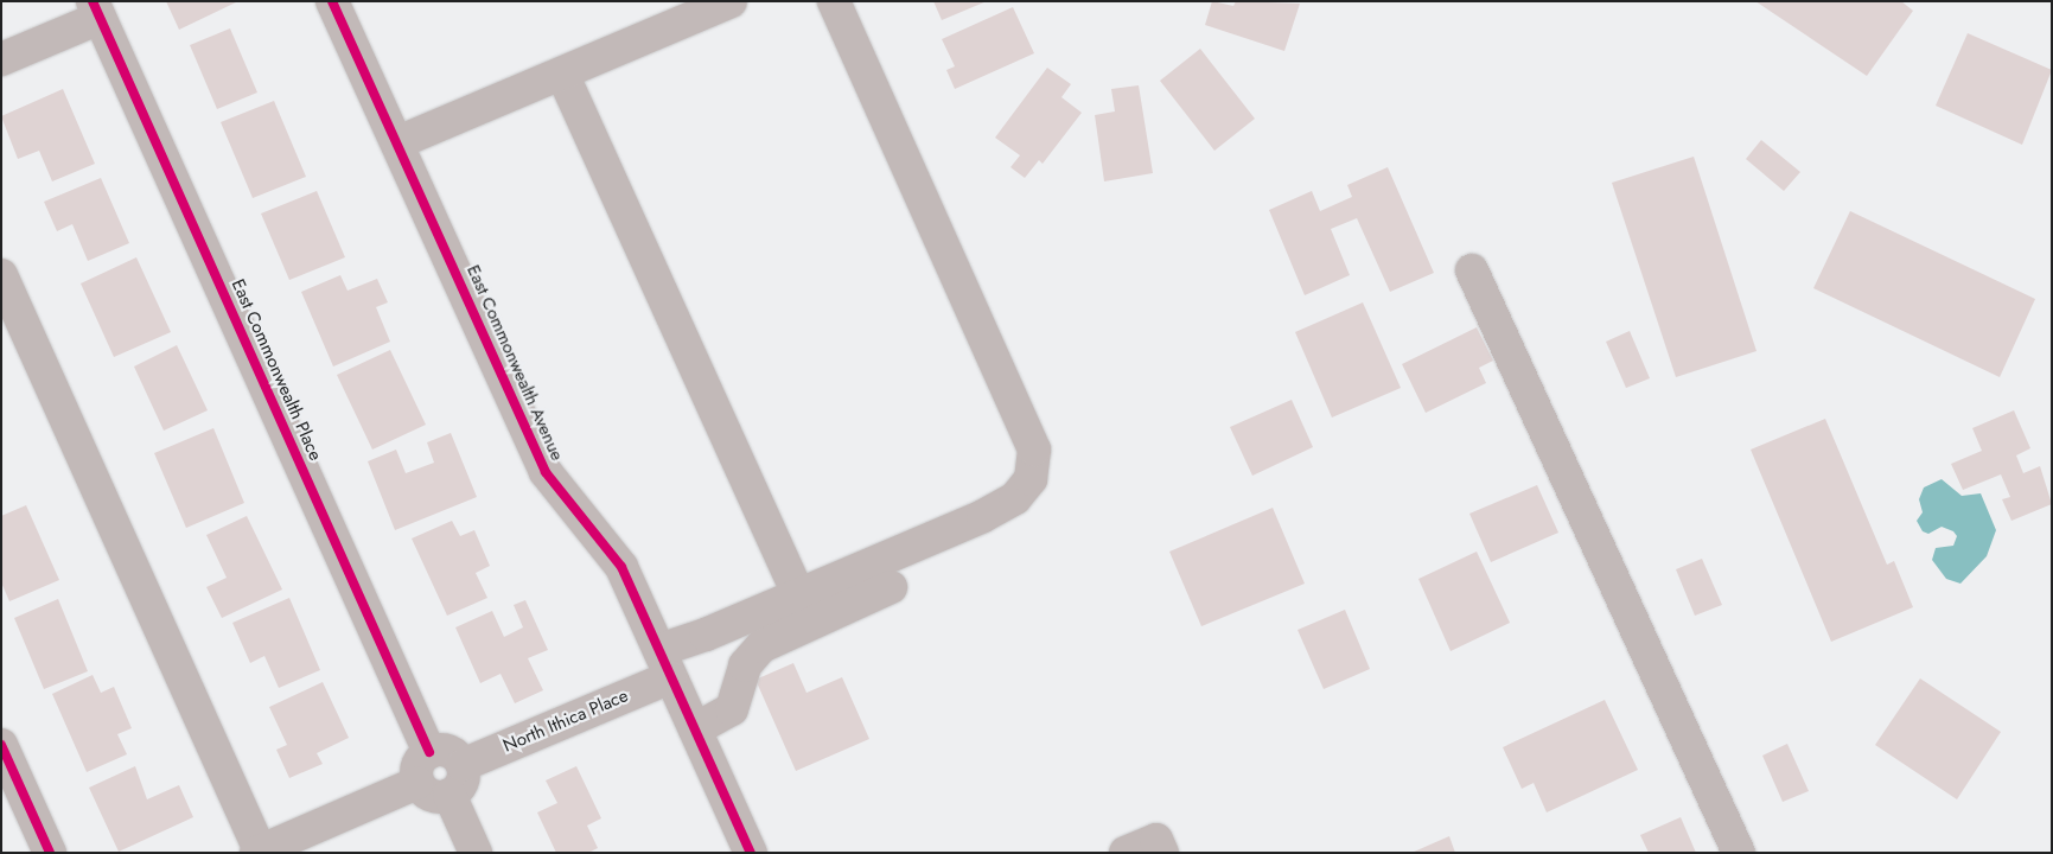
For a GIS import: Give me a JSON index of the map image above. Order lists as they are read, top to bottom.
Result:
{
  "streets": {
    "street": ["East Commonwealth Avenue", "East Commonwealth Place", "North Ithica Place"]
  },
  "crossings": [
    ["East Commonwealth Avenue", "North Ithica Place"],
    ["East Commonwealth Place", "North Ithica Place"]
  ]
}
